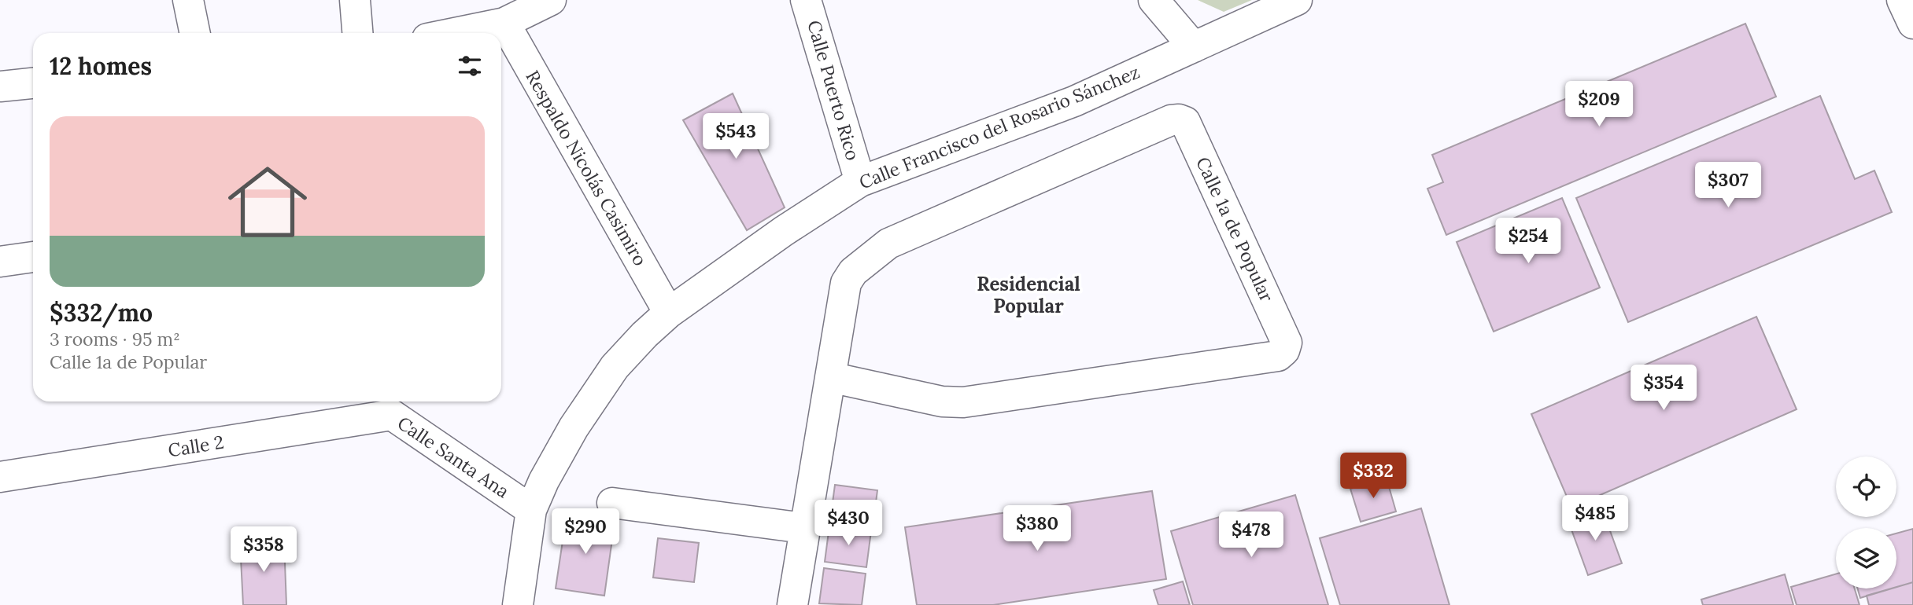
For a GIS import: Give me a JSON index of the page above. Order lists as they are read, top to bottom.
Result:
{
  "streets": {
    "street": [
      "Calle Puerto Rico",
      "Calle Francisco del Rosario Sánchez",
      "Respaldo Nicolás Casimiro",
      "Calle 1a de Popular",
      "Calle 2",
      "Calle Santa Ana"
    ]
  },
  "crossings": [
    ["Calle Puerto Rico", "Calle Francisco del Rosario Sánchez"],
    ["Calle Francisco del Rosario Sánchez", "Respaldo Nicolás Casimiro"],
    ["Calle Francisco del Rosario Sánchez", "Calle Santa Ana"],
    ["Calle 2", "Calle Santa Ana"]
  ],
  "districts": ["Residencial Popular"],
  "page": {
    "heading": "12 homes",
    "price": [
      "$209",
      "$543",
      "$307",
      "$254",
      "$354",
      "$332",
      "$485",
      "$430",
      "$380",
      "$290",
      "$478",
      "$358"
    ],
    "list": [
      {
        "name": "$332/mo",
        "note": "3 rooms · 95 m² · Calle 1a de Popular"
      }
    ]
  }
}
